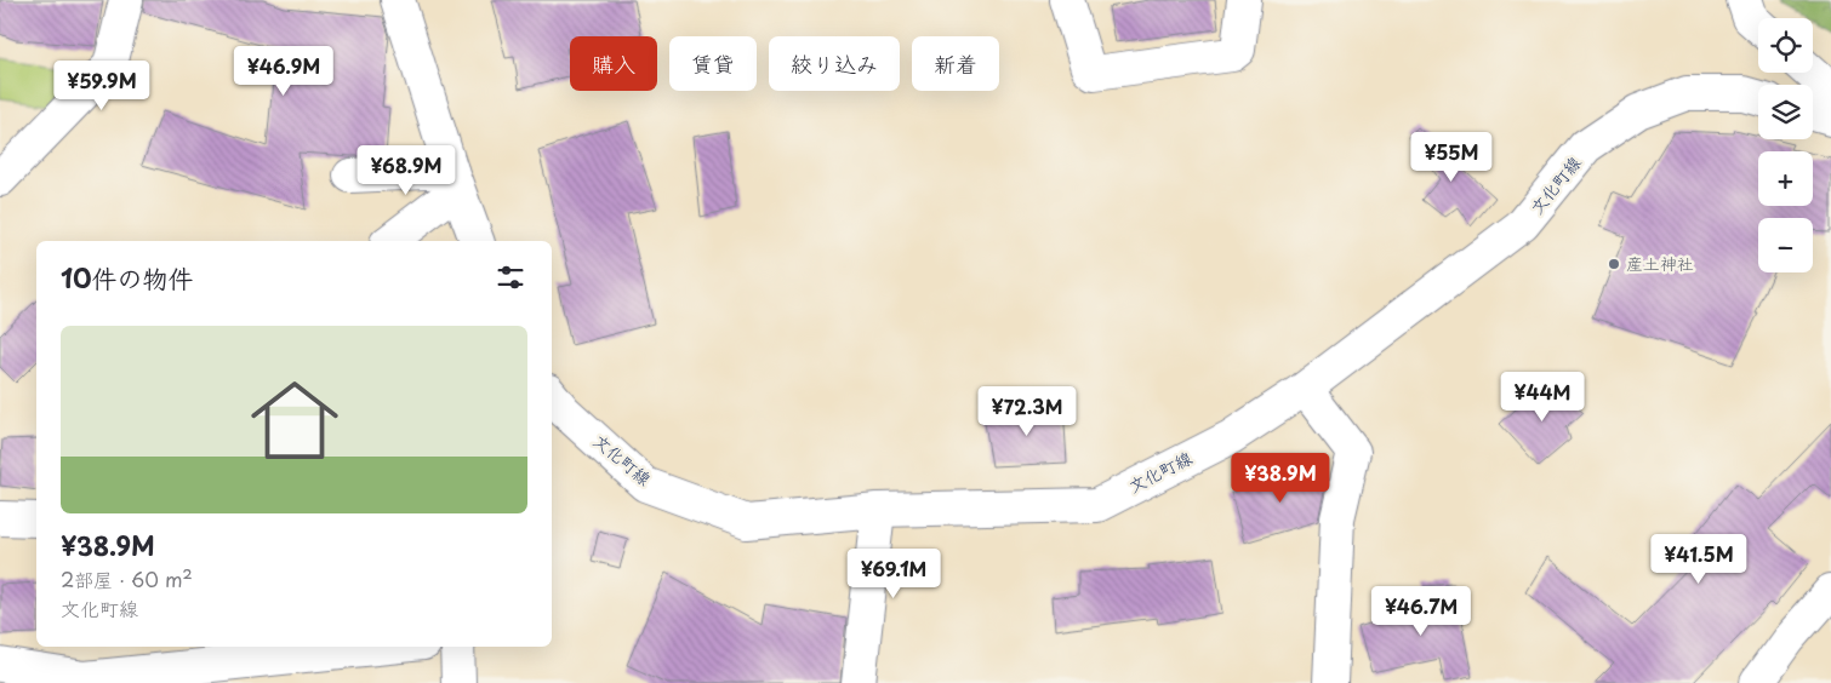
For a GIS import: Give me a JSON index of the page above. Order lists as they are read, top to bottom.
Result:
{
  "streets": {
    "street": ["文化町線"]
  },
  "places": ["産土神社"],
  "page": {
    "map_buttons": ["+", "−"],
    "chip": [
      "購入",
      "賃貸",
      "絞り込み",
      "新着"
    ],
    "price": [
      "¥46.9M",
      "¥59.9M",
      "¥55M",
      "¥68.9M",
      "¥44M",
      "¥72.3M",
      "¥38.9M",
      "¥41.5M",
      "¥69.1M",
      "¥46.7M"
    ],
    "heading": "10件の物件",
    "list": [
      {
        "name": "¥38.9M",
        "note": "2部屋 · 60 m² · 文化町線"
      }
    ]
  }
}
